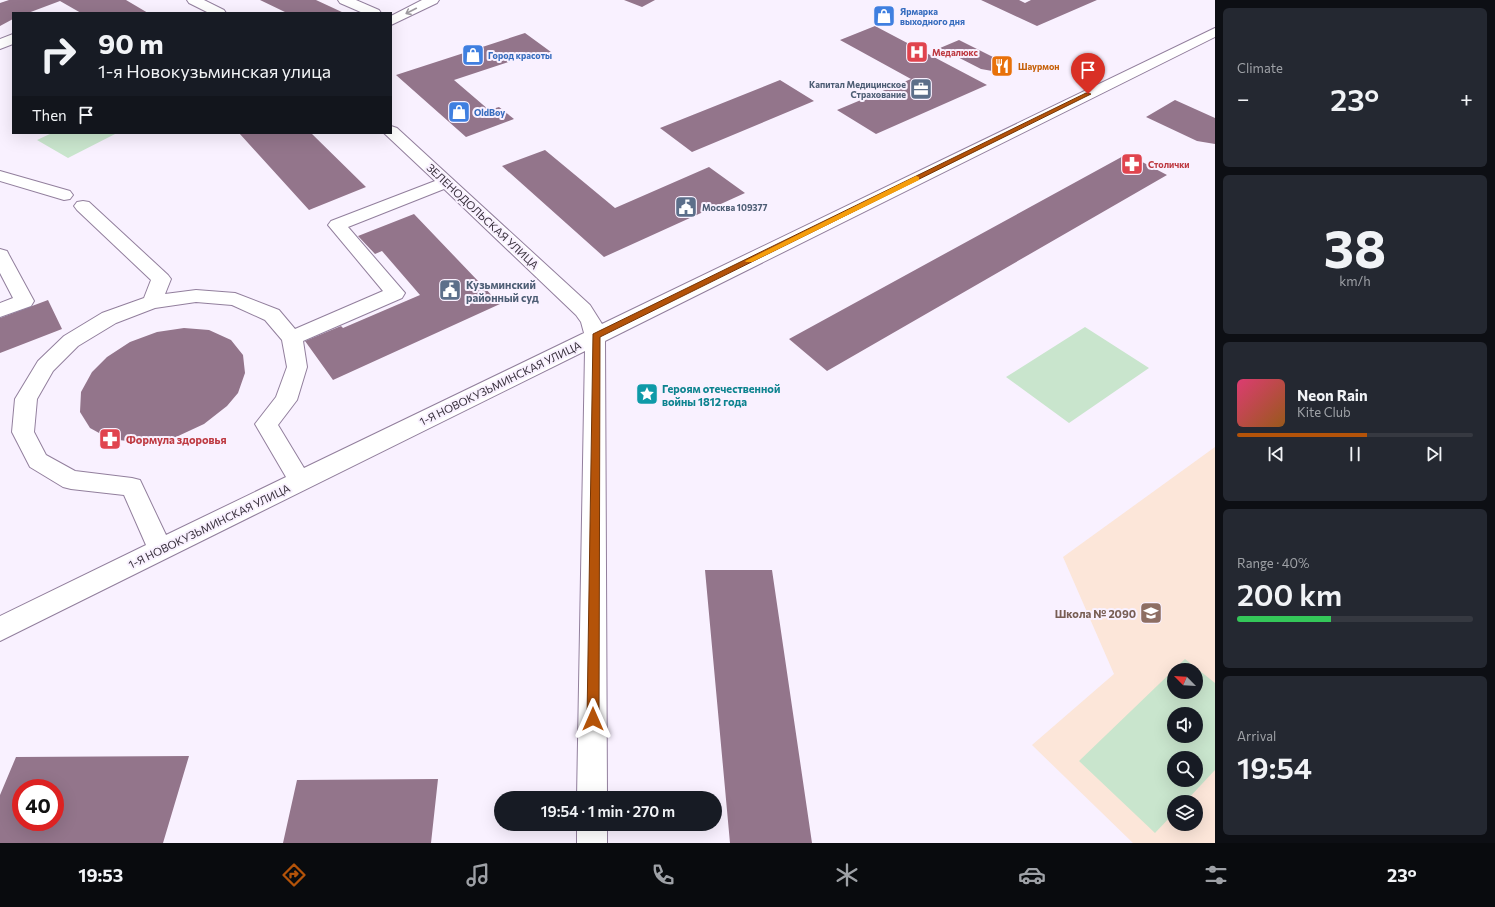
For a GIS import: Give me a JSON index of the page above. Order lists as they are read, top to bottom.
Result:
{
  "streets": {
    "street": ["ЗЕЛЕНОДОЛЬСКАЯ УЛИЦА", "1-Я НОВОКУЗЬМИНСКАЯ УЛИЦА"]
  },
  "crossings": [
    ["ЗЕЛЕНОДОЛЬСКАЯ УЛИЦА", "1-Я НОВОКУЗЬМИНСКАЯ УЛИЦА"]
  ],
  "places": {
    "shop": ["Ярмарка выходного дня", "Город красоты", "OldBoy"],
    "hospital": ["Медалюкс"],
    "restaurant": ["Шаурмон"],
    "office": ["Капитал Медицинское Страхование"],
    "pharmacy": ["Столички", "Формула здоровья"],
    "public building": ["Москва 109377", "Кузьминский районный суд"],
    "place": ["Героям отечественной войны 1812 года"],
    "school or university": ["Школа № 2090"]
  },
  "north": "top left",
  "page": {
    "tile": [
      "Climate",
      ["38", "km/h"],
      ["Range · 40%", "200 km"],
      ["Arrival", "19:54"]
    ],
    "turn": ["90 m", "1-я Новокузьминская улица"],
    "heat": ["−", "23°", "+"],
    "then": "Then",
    "song": ["Neon Rain", "Kite Club"],
    "limit": "40",
    "trip": "19:54 · 1 min · 270 m",
    "tabs": ["19:53", "23°"]
  }
}
